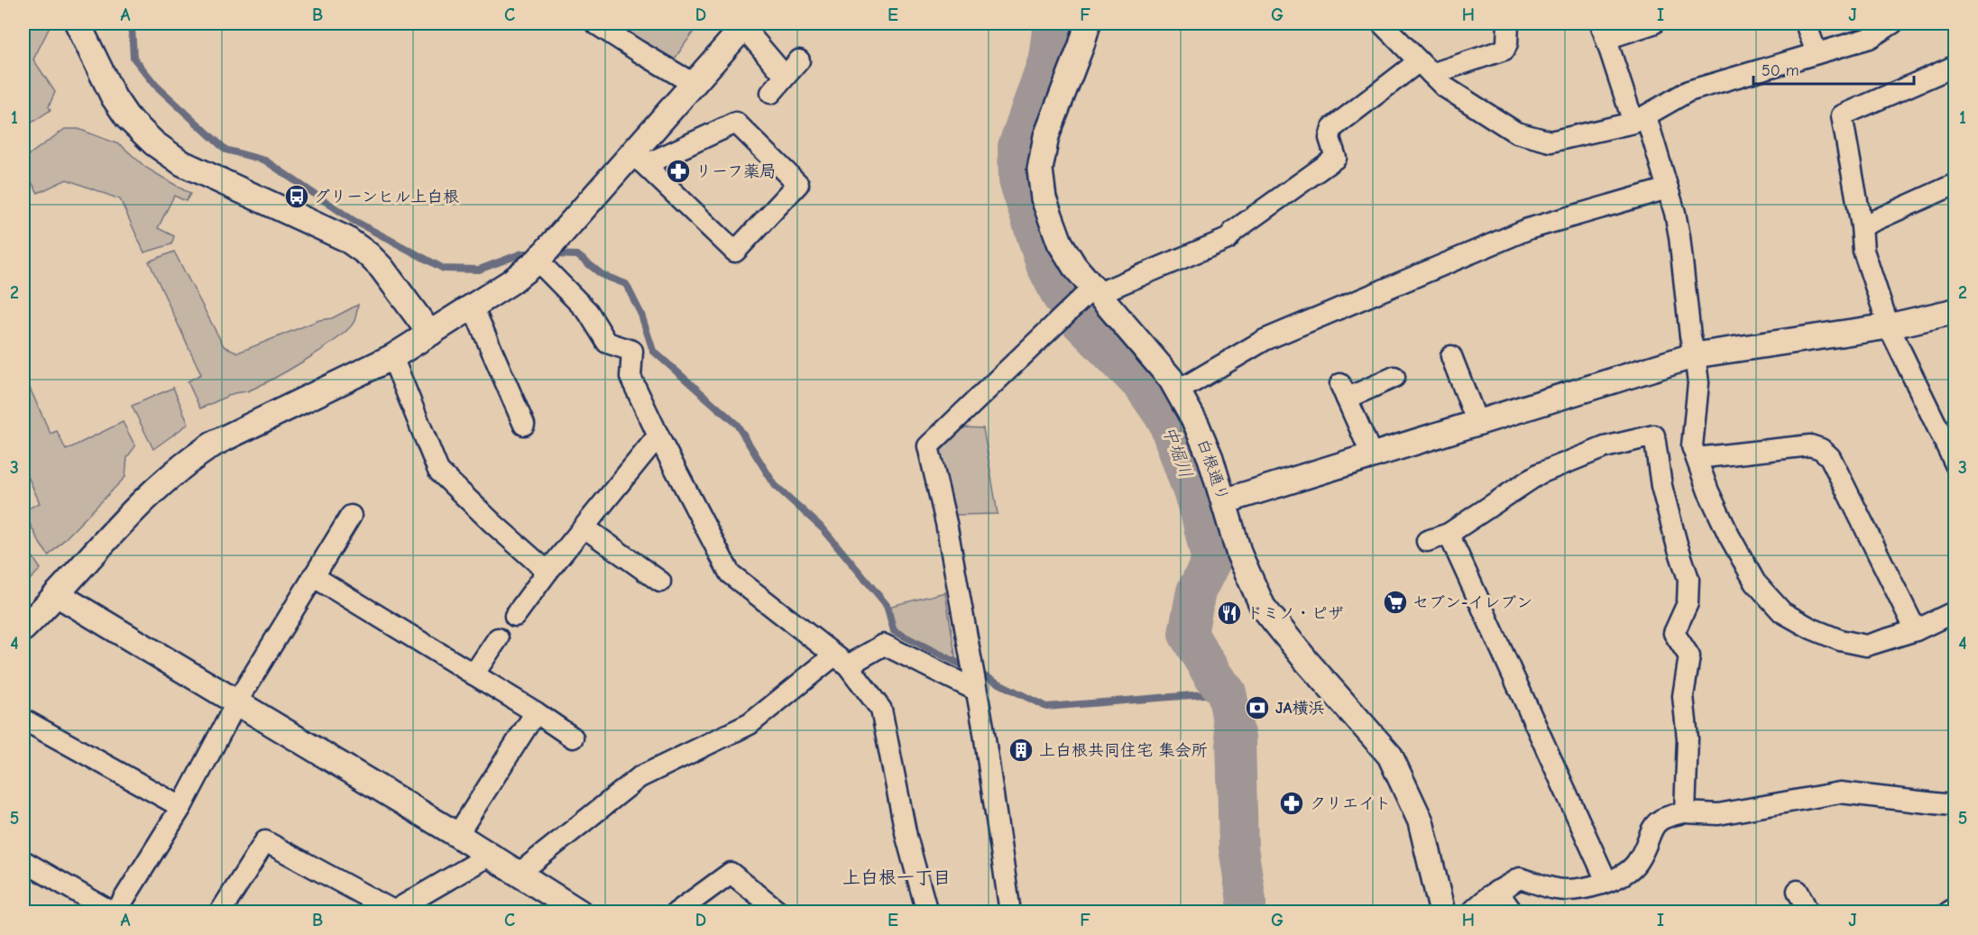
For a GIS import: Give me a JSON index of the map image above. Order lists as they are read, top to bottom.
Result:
{
  "streets": {
    "street": ["白根通り"]
  },
  "districts": ["上白根一丁目"],
  "water": ["中堀川"],
  "places": {
    "pharmacy": ["リーフ薬局", "クリエイト"],
    "bus stop": ["グリーンヒル上白根"],
    "supermarket": ["セブン-イレブン"],
    "restaurant": ["ドミノ・ピザ"],
    "bank": ["JA横浜"],
    "building": ["上白根共同住宅 集会所"]
  },
  "scale_bar": "50 m",
  "grid": {
    "columns": [
      "A",
      "B",
      "C",
      "D",
      "E",
      "F",
      "G",
      "H",
      "I",
      "J"
    ],
    "rows": [
      "1",
      "2",
      "3",
      "4",
      "5"
    ]
  }
}
